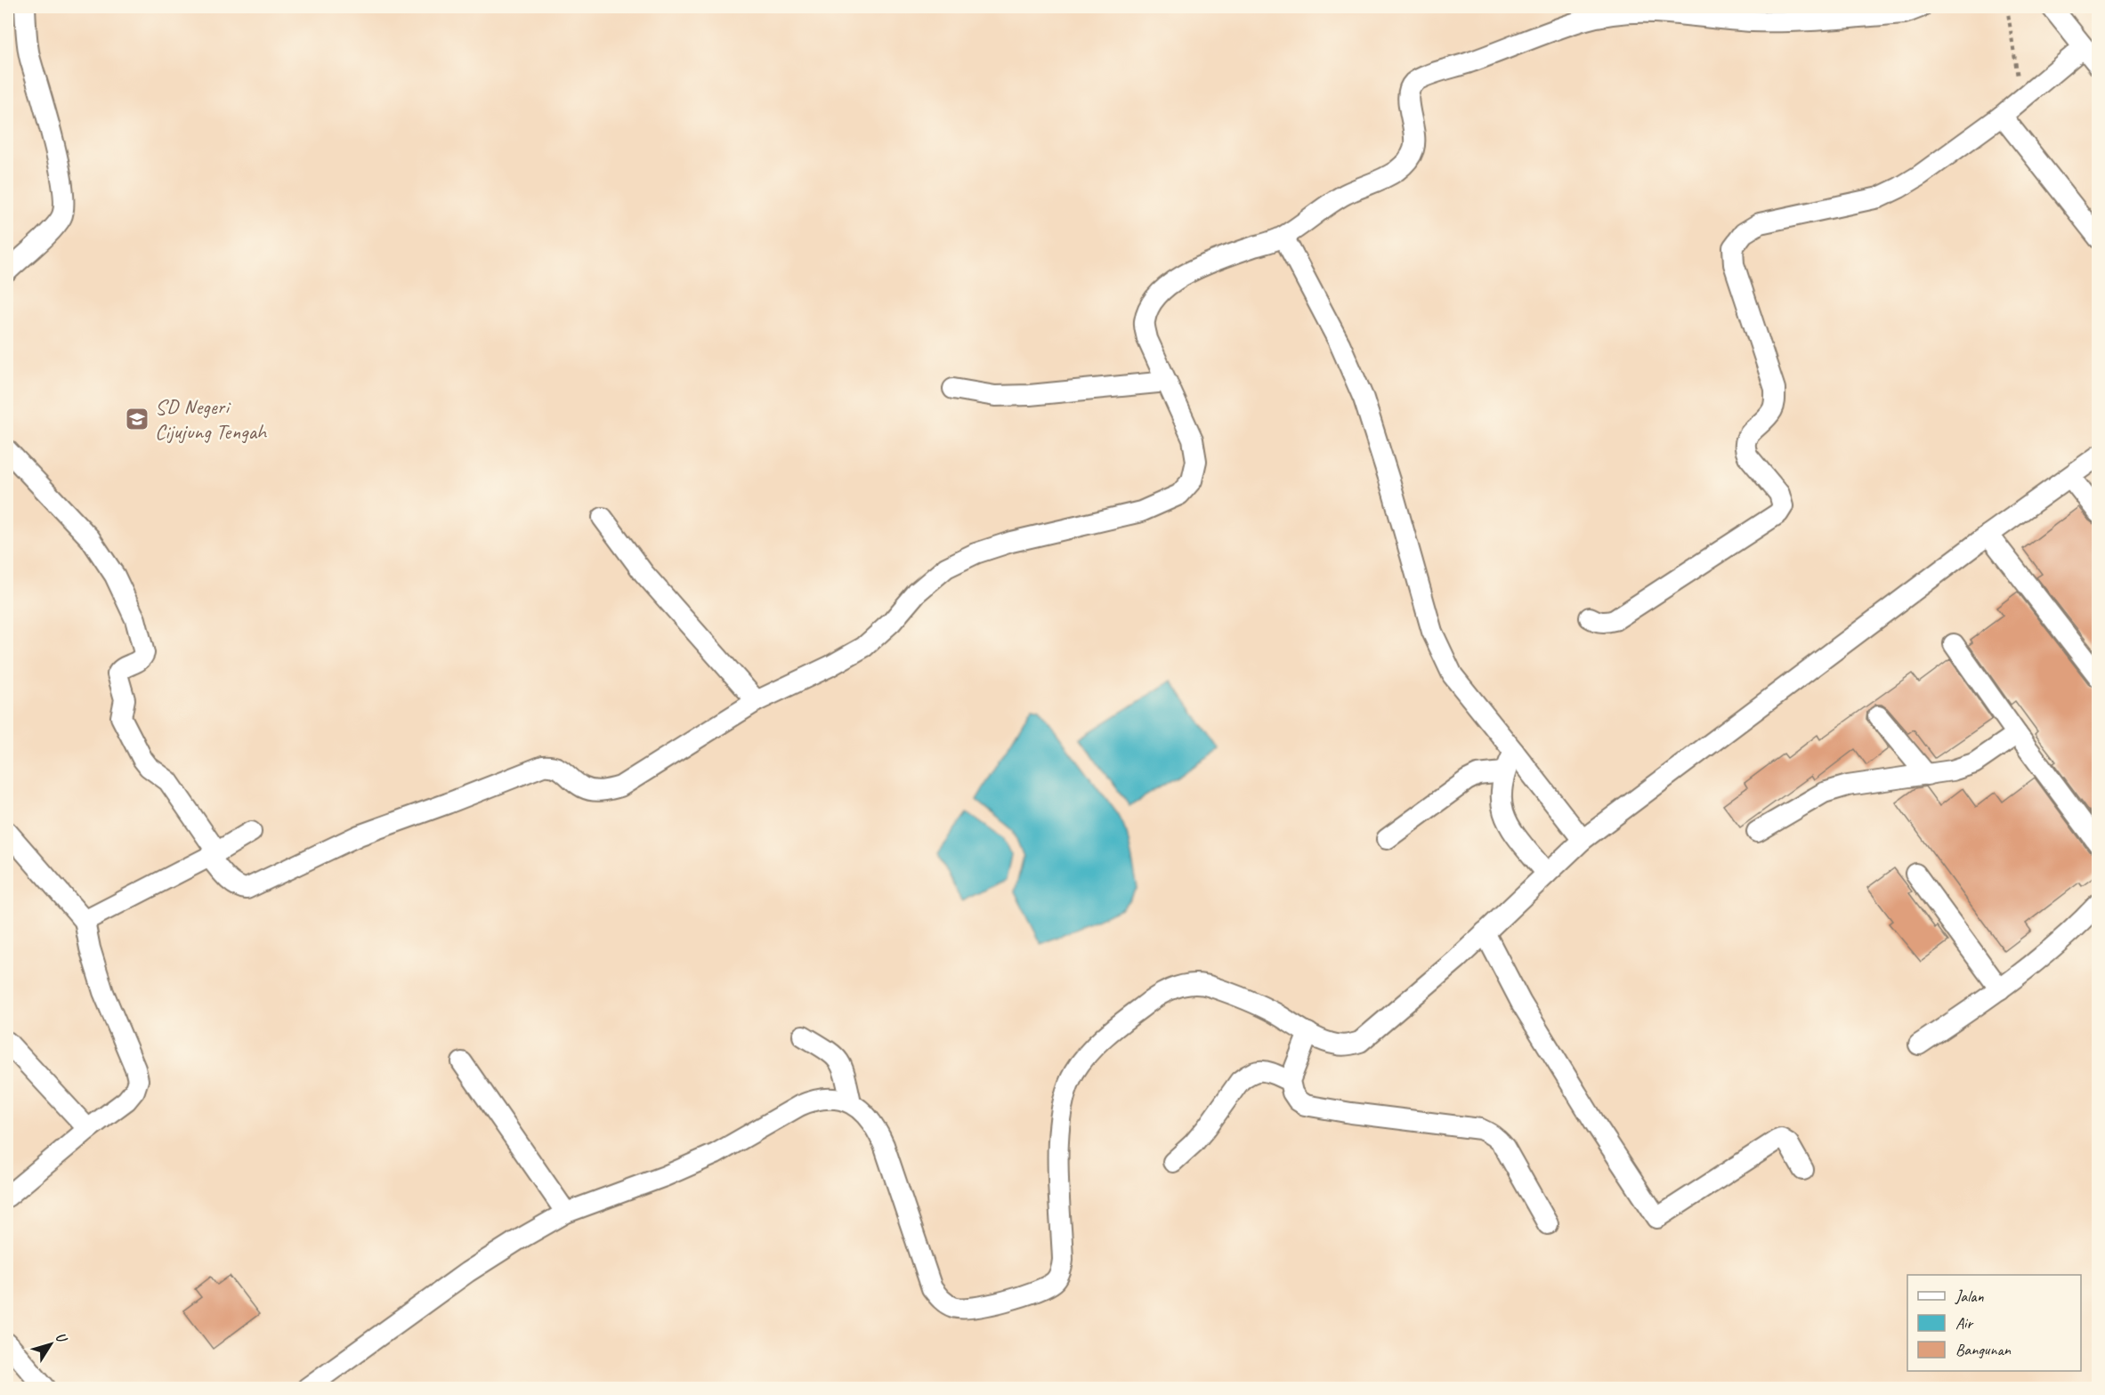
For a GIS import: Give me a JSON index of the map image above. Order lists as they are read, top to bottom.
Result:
{
  "places": {
    "school or university": ["SD Negeri Cijujung Tengah"]
  },
  "legend": ["Jalan", "Air", "Bangunan"],
  "north": "top right"
}
